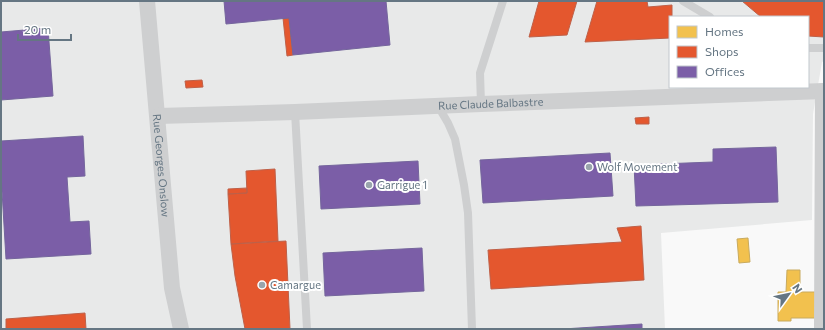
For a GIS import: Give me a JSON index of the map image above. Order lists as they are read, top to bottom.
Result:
{
  "streets": {
    "street": ["Rue Claude Balbastre", "Rue Georges Onslow"]
  },
  "crossings": [
    ["Rue Claude Balbastre", "Rue Georges Onslow"]
  ],
  "places": ["Wolf Movement", "Garrigue 1", "Camargue"],
  "legend": ["Homes", "Shops", "Offices"],
  "scale_bar": "20 m",
  "north": "top right"
}
